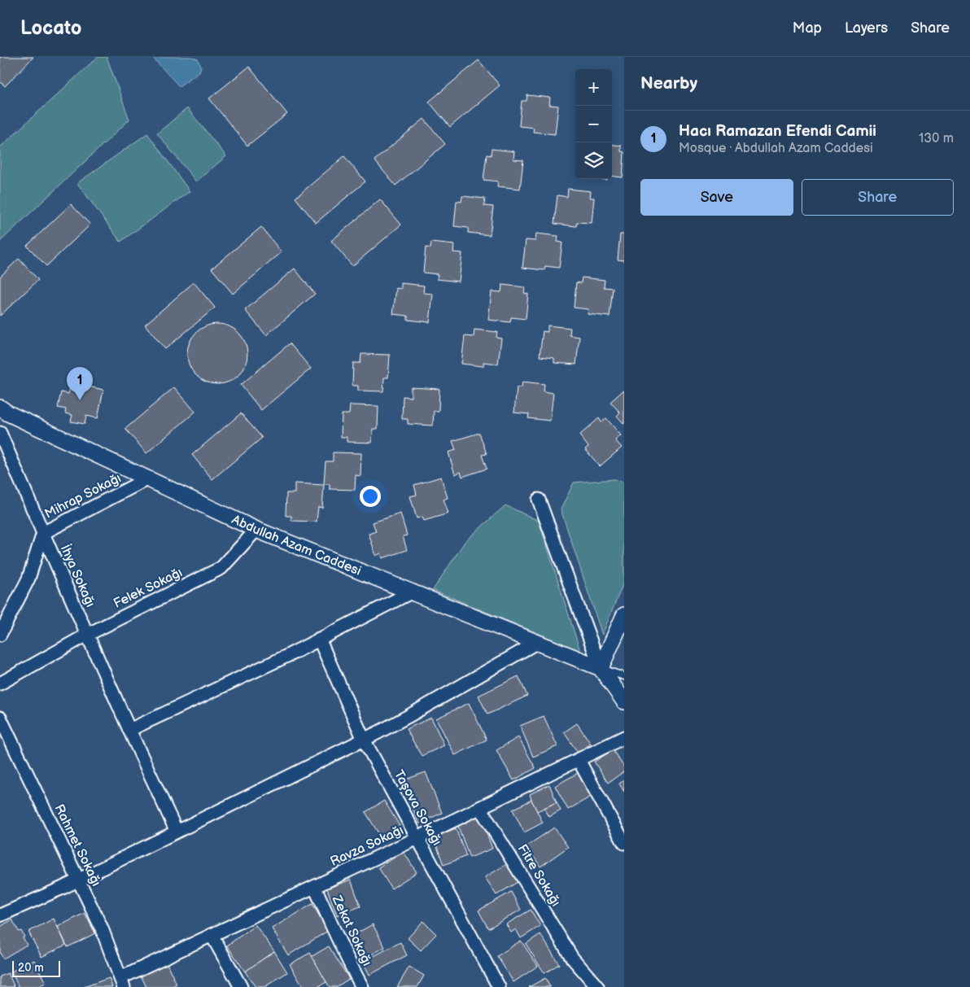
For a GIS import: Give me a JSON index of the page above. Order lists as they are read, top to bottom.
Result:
{
  "streets": {
    "street": [
      "Mihrap Sokağı",
      "Abdullah Azam Caddesi",
      "İhya Sokağı",
      "Felek Sokağı",
      "Taşova Sokağı",
      "Rahmet Sokağı",
      "Ravza Sokağı",
      "Fitre Sokağı",
      "Zekat Sokağı"
    ]
  },
  "crossings": [
    ["Mihrap Sokağı", "Abdullah Azam Caddesi"],
    ["Mihrap Sokağı", "İhya Sokağı"],
    ["Abdullah Azam Caddesi", "Felek Sokağı"],
    ["İhya Sokağı", "Felek Sokağı"],
    ["Taşova Sokağı", "Ravza Sokağı"],
    ["Rahmet Sokağı", "Ravza Sokağı"],
    ["Ravza Sokağı", "Fitre Sokağı"],
    ["Ravza Sokağı", "Zekat Sokağı"]
  ],
  "scale_bar": "20 m",
  "page": {
    "header": "Locato",
    "nav": ["Map", "Layers", "Share"],
    "heading": "Nearby",
    "map_buttons": ["+", "−"],
    "list": [
      {
        "mark": "1",
        "name": "Hacı Ramazan Efendi Camii",
        "note": "Mosque · Abdullah Azam Caddesi",
        "value": "130 m"
      }
    ],
    "buttons": ["Save", "Share"],
    "pins": "1",
    "scale": "20 m"
  }
}
